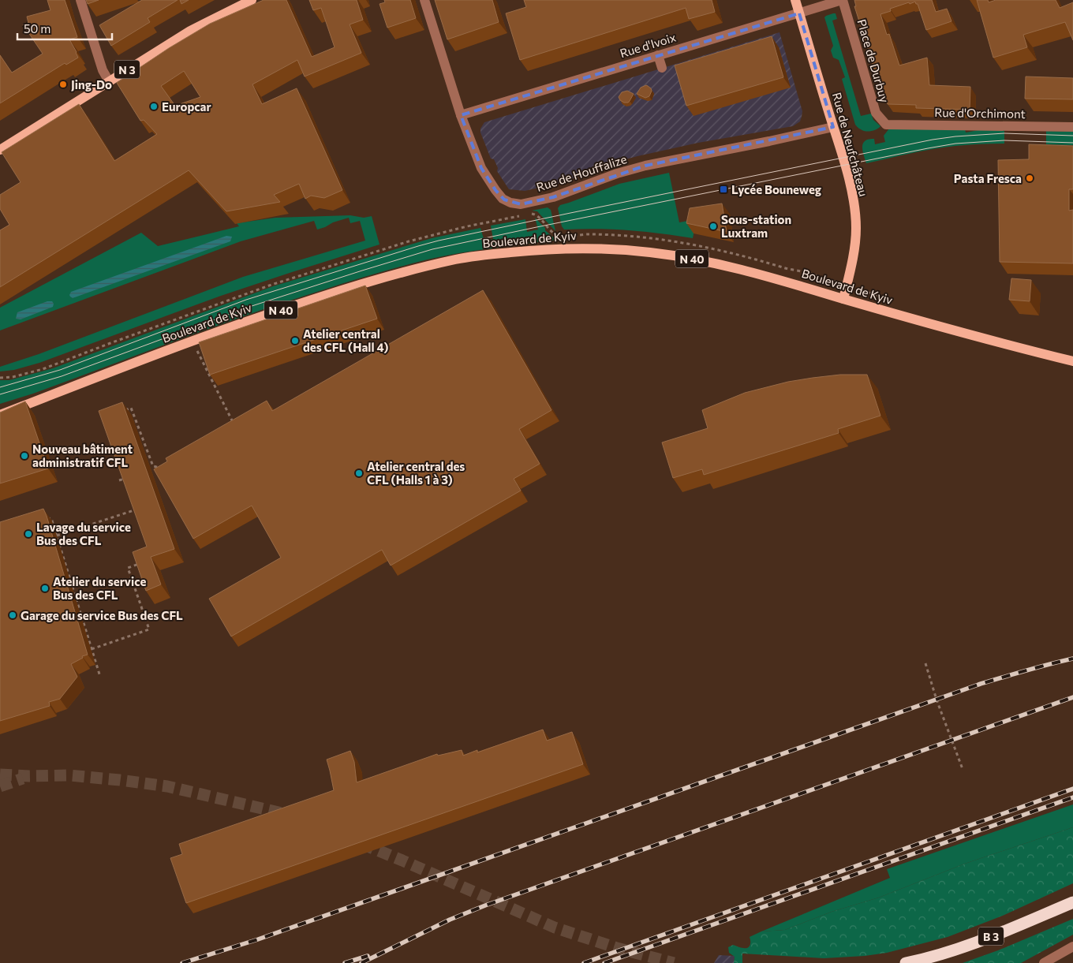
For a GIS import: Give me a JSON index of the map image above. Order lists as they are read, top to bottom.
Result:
{
  "streets": {
    "highway": ["B 3"],
    "main road": [
      "N 3",
      "Rue de Neufchâteau",
      "Boulevard de Kyiv",
      "N 40"
    ],
    "street": [
      "Rue d'Ivoix",
      "Place de Durbuy",
      "Rue d'Orchimont",
      "Rue de Houffalize"
    ]
  },
  "crossings": [
    ["Rue d'Ivoix", "Place de Durbuy"],
    ["Rue d'Ivoix", "Rue de Neufchâteau"],
    ["Rue d'Ivoix", "Rue de Houffalize"],
    ["Place de Durbuy", "Rue d'Orchimont"],
    ["Rue de Neufchâteau", "Rue de Houffalize"],
    ["Rue de Neufchâteau", "Boulevard de Kyiv"]
  ],
  "places": {
    "other": [
      "Jing-Do",
      "Europcar",
      "Pasta Fresca",
      "Sous-station Luxtram",
      "Atelier central des CFL (Hall 4)",
      "Nouveau bâtiment administratif CFL",
      "Atelier central des CFL (Halls 1 à 3)",
      "Lavage du service Bus des CFL",
      "Atelier du service Bus des CFL",
      "Garage du service Bus des CFL"
    ],
    "transit": ["Lycée Bouneweg"]
  },
  "scale_bar": "50 m"
}
